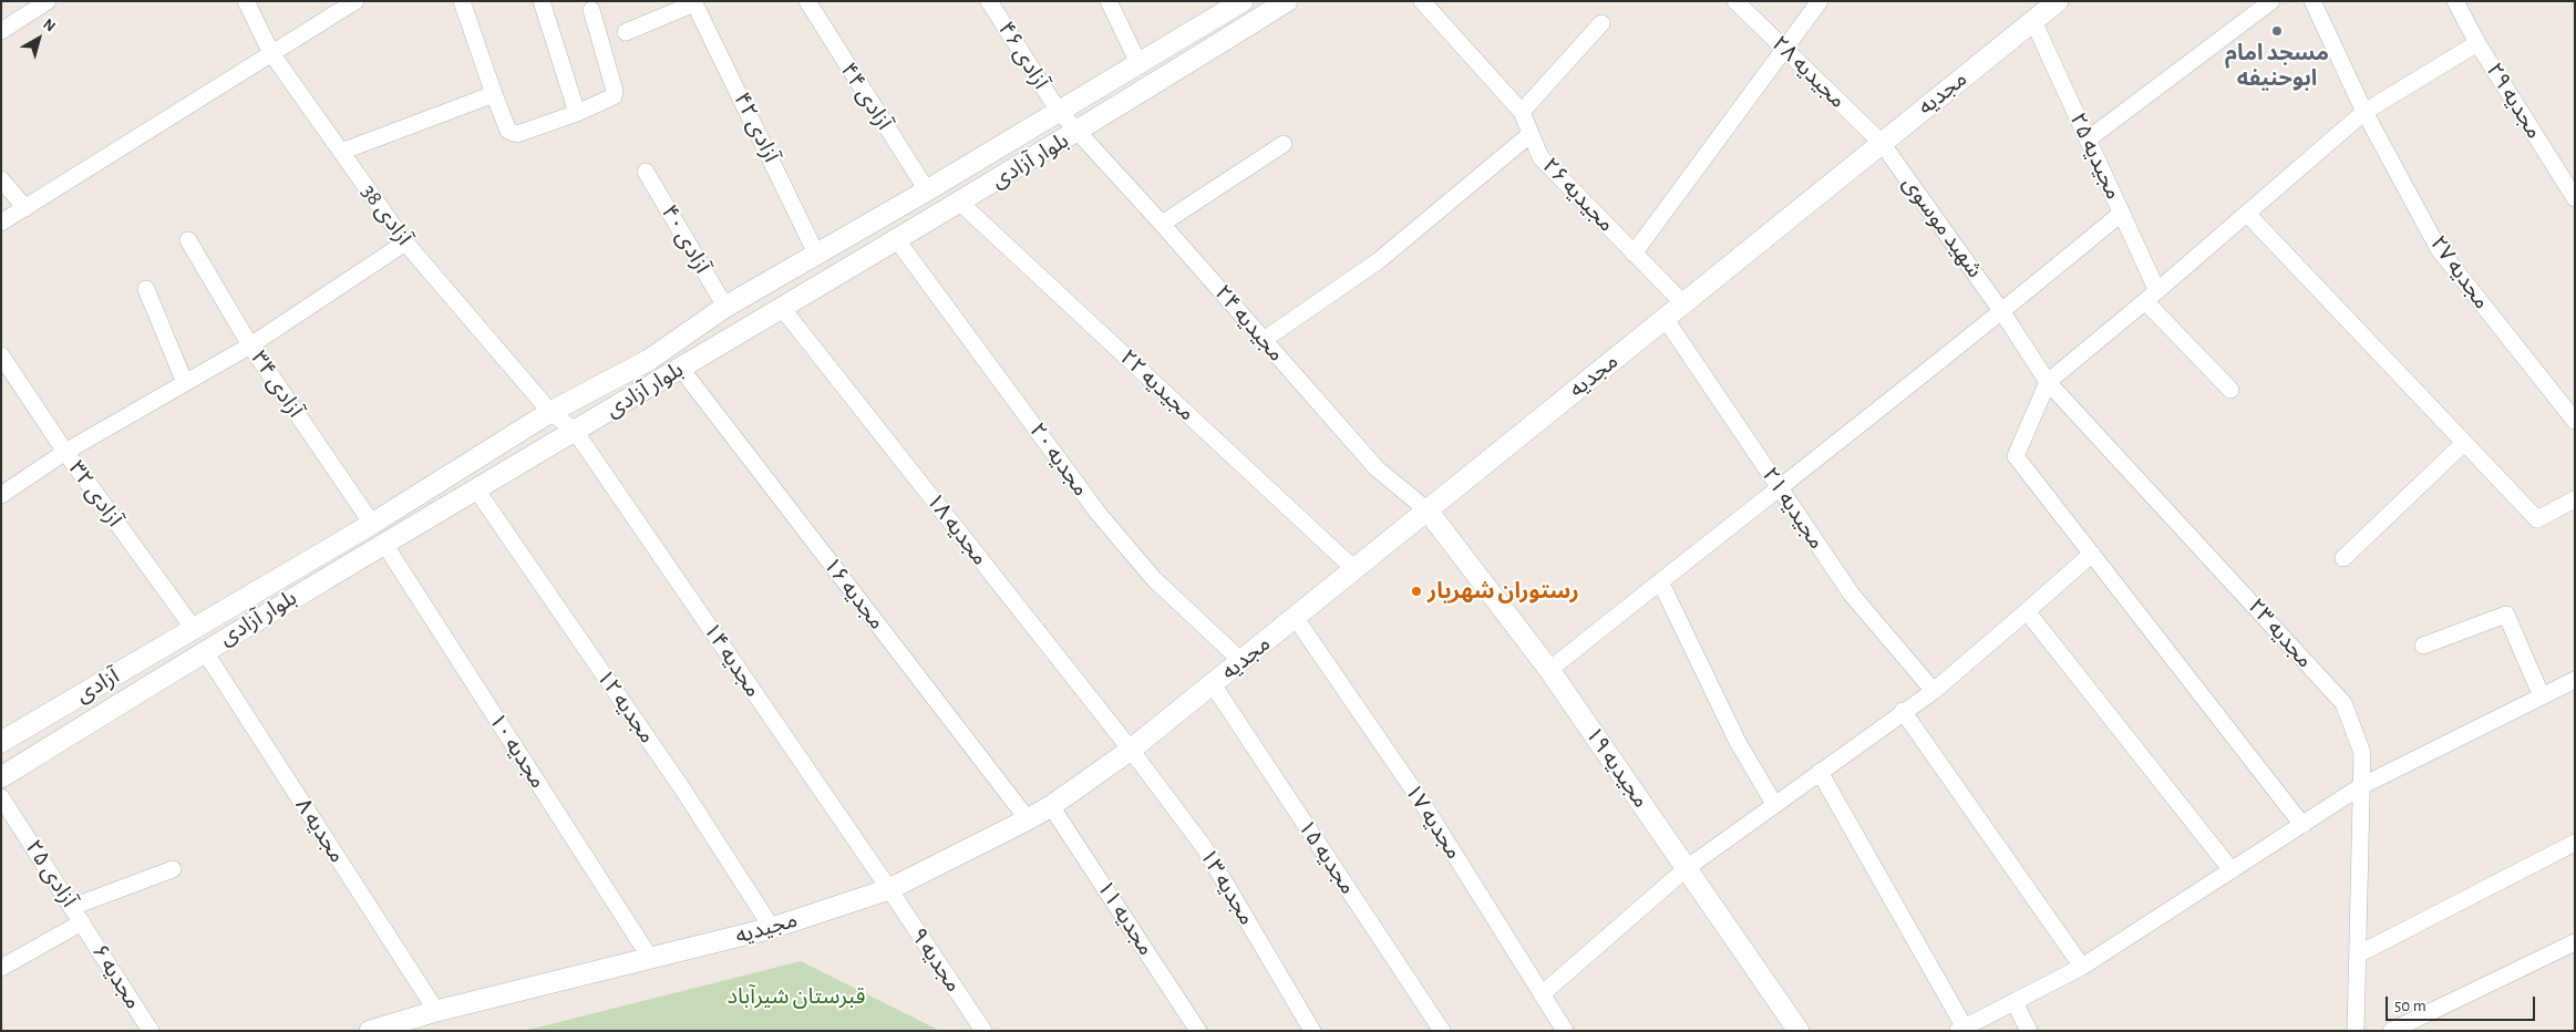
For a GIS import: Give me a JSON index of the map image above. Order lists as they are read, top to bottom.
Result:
{
  "streets": {
    "street": [
      "آزادی ۴۶",
      "مجیدیه ۲۸",
      "مجدیه",
      "آزادی ۴۴",
      "مجدیه ۲۹",
      "آزادی ۴۲",
      "مجیدیه ۲۵",
      "بلوار آزادی",
      "مجیدیه ۲۶",
      "آزادی 38",
      "شهید موسوی",
      "آزادی ۴۰",
      "مجدیه ۲۷",
      "مجیدیه ۲۴",
      "آزادی ۳۴",
      "مجیدیه ۲۲",
      "مجدیه ۲۰",
      "آزادی ۳۲",
      "مجیدیه ۲۱",
      "مجدیه ۱۸",
      "مجدیه ۱۶",
      "مجدیه ۲۳",
      "مجدیه ۱۴",
      "آزادی",
      "مجدیه ۱۲",
      "مجدیه ۱۰",
      "مجیدیه ۱۹",
      "مجدیه ۱۷",
      "مجدیه ۸",
      "مجدیه ۱۵",
      "آزادی ۲۵",
      "مجدیه ۱۳",
      "مجدیه ۱۱",
      "مجیدیه",
      "مجدیه ۹",
      "مجدیه ۶"
    ]
  },
  "crossings": [
    ["آزادی ۴۶", "بلوار آزادی"],
    ["آزادی ۴۶", "مجیدیه ۲۴"],
    ["مجیدیه ۲۸", "مجدیه"],
    ["مجیدیه ۲۸", "شهید موسوی"],
    ["مجدیه", "مجیدیه ۲۵"],
    ["مجدیه", "مجیدیه ۲۶"],
    ["مجدیه", "شهید موسوی"],
    ["مجدیه", "مجیدیه ۲۴"],
    ["مجدیه", "مجیدیه ۲۲"],
    ["مجدیه", "مجدیه ۲۰"],
    ["مجدیه", "مجیدیه ۲۱"],
    ["مجدیه", "مجدیه ۱۸"],
    ["مجدیه", "مجیدیه ۱۹"],
    ["مجدیه", "مجدیه ۱۷"],
    ["مجدیه", "مجدیه ۱۵"],
    ["مجدیه", "مجدیه ۱۳"],
    ["مجدیه", "مجیدیه"],
    ["آزادی ۴۴", "بلوار آزادی"],
    ["آزادی ۴۲", "بلوار آزادی"],
    ["بلوار آزادی", "آزادی 38"],
    ["بلوار آزادی", "آزادی ۴۰"],
    ["بلوار آزادی", "مجیدیه ۲۴"],
    ["بلوار آزادی", "آزادی ۳۴"],
    ["بلوار آزادی", "مجیدیه ۲۲"],
    ["بلوار آزادی", "مجدیه ۲۰"],
    ["بلوار آزادی", "آزادی ۳۲"],
    ["بلوار آزادی", "مجدیه ۱۸"],
    ["بلوار آزادی", "مجدیه ۱۶"],
    ["بلوار آزادی", "مجدیه ۱۴"],
    ["بلوار آزادی", "آزادی"],
    ["بلوار آزادی", "مجدیه ۱۲"],
    ["بلوار آزادی", "مجدیه ۱۰"],
    ["بلوار آزادی", "مجدیه ۸"],
    ["آزادی 38", "مجدیه ۱۴"],
    ["شهید موسوی", "مجدیه ۲۳"],
    ["مجیدیه ۲۴", "مجیدیه ۱۹"],
    ["آزادی ۳۲", "آزادی"],
    ["مجدیه ۱۸", "مجدیه ۱۳"],
    ["مجدیه ۱۸", "مجیدیه"],
    ["مجدیه ۱۶", "مجیدیه"],
    ["مجدیه ۱۴", "مجیدیه"],
    ["مجدیه ۱۴", "مجدیه ۹"],
    ["مجدیه ۱۲", "مجیدیه"],
    ["مجدیه ۱۰", "مجیدیه"],
    ["مجدیه ۸", "مجیدیه"],
    ["آزادی ۲۵", "مجدیه ۶"],
    ["مجدیه ۱۳", "مجیدیه"],
    ["مجدیه ۱۱", "مجیدیه"],
    ["مجیدیه", "مجدیه ۹"]
  ],
  "parks": ["قبرستان شیرآباد"],
  "places": ["مسجد امام ابوحنیفه", "رستوران شهریار"],
  "scale_bar": "50 m",
  "north": "top right"
}
